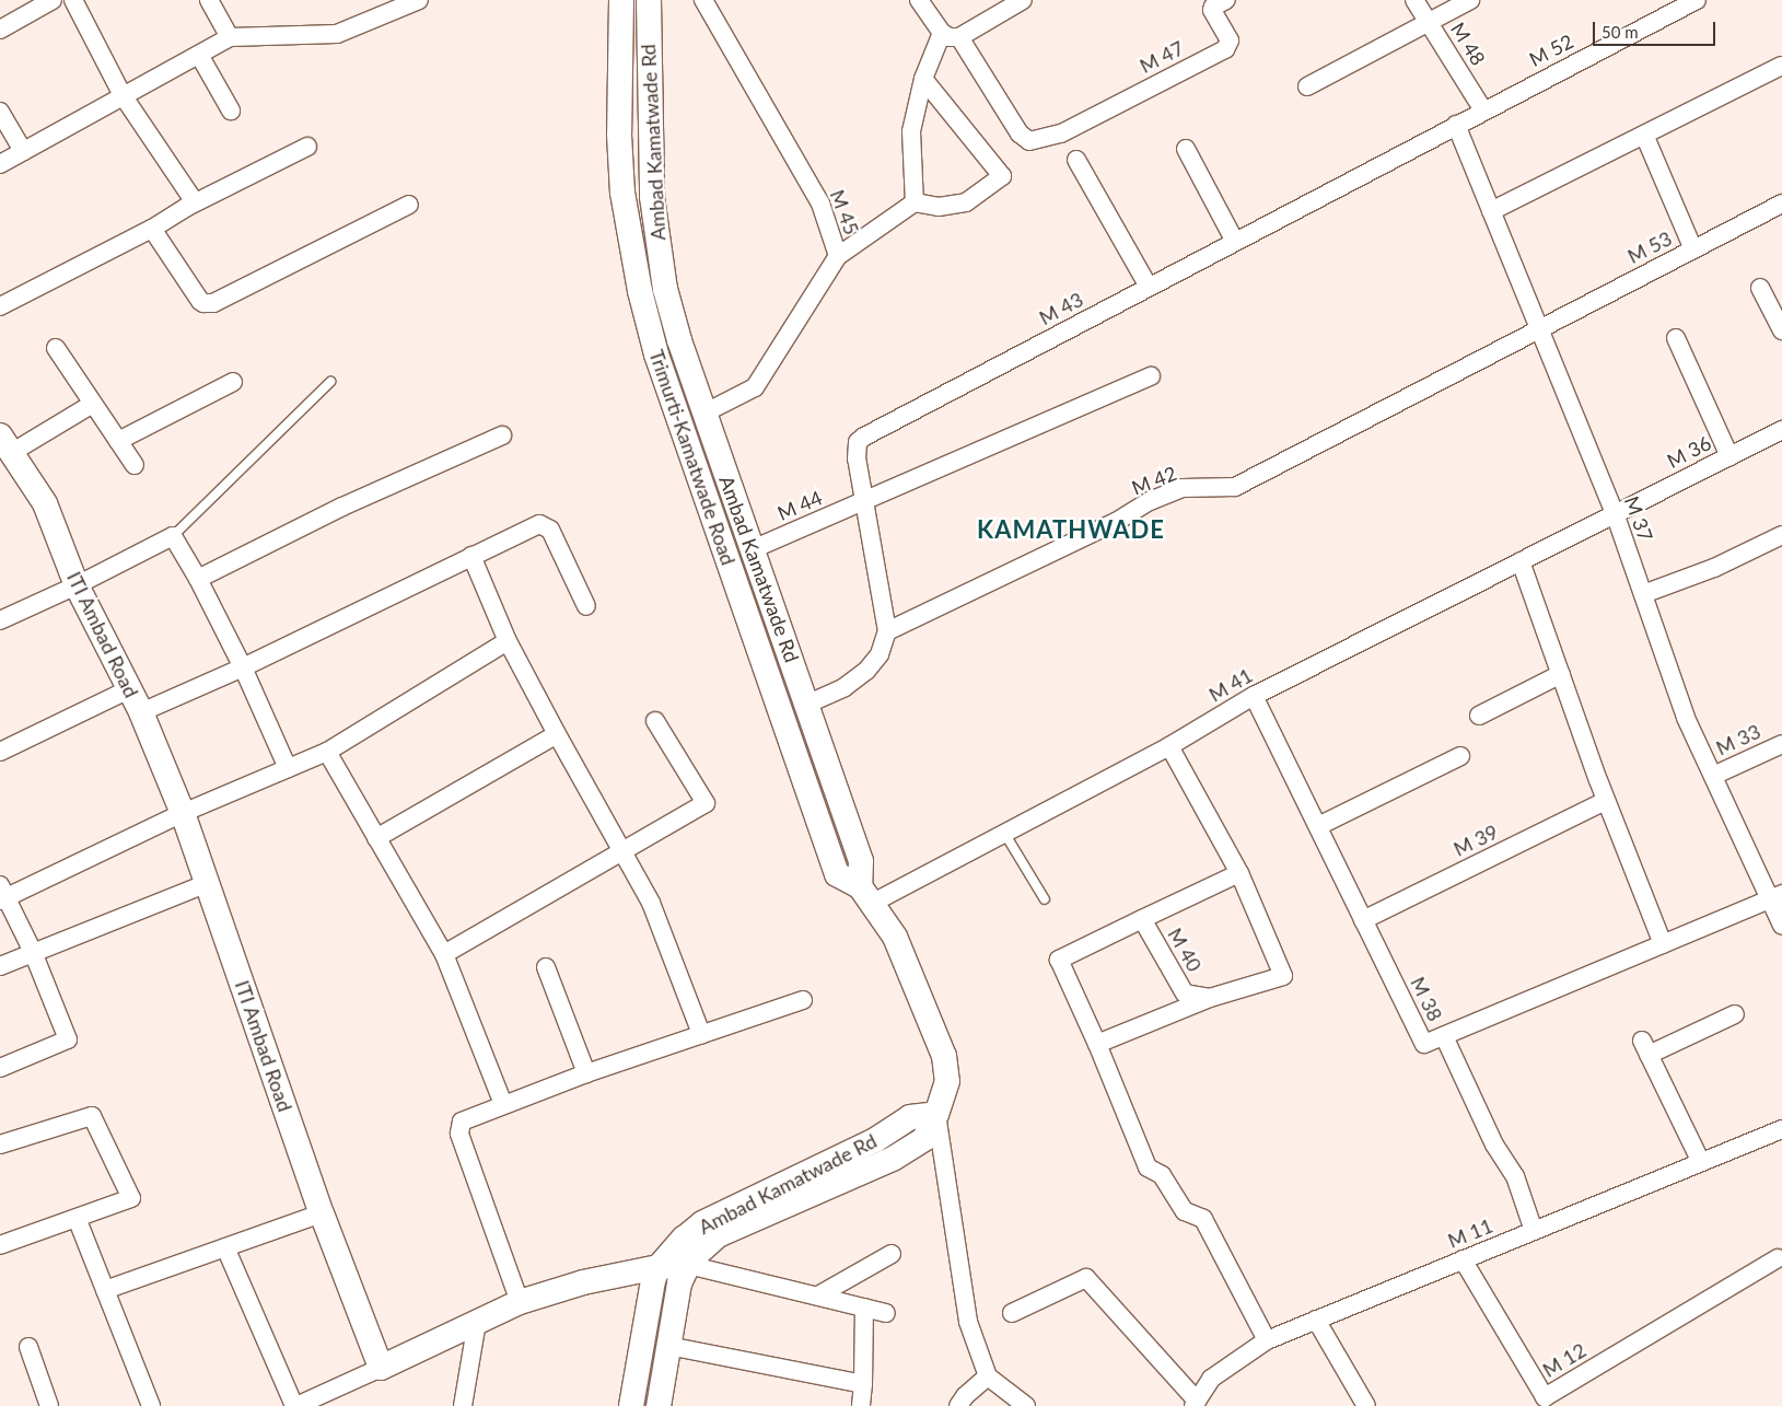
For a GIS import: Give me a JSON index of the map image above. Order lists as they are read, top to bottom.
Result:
{
  "streets": {
    "street": [
      "M 48",
      "M 52",
      "M 47",
      "Ambad Kamatwade Rd",
      "M 45",
      "M 53",
      "M 43",
      "M 36",
      "Trimurti-Kamatwade Road",
      "M 42",
      "M 44",
      "M 37",
      "ITI Ambad Road",
      "M 41",
      "M 33",
      "M 39",
      "M 40",
      "M 38",
      "M 11",
      "M 12"
    ]
  },
  "crossings": [
    ["M 48", "M 52"],
    ["M 52", "M 43"],
    ["M 52", "M 37"],
    ["Ambad Kamatwade Rd", "M 45"],
    ["Ambad Kamatwade Rd", "Trimurti-Kamatwade Road"],
    ["Ambad Kamatwade Rd", "M 44"],
    ["Ambad Kamatwade Rd", "M 41"],
    ["M 53", "M 42"],
    ["M 53", "M 37"],
    ["M 43", "M 42"],
    ["M 43", "M 44"],
    ["M 43", "M 37"],
    ["M 36", "M 37"],
    ["M 36", "M 41"],
    ["Trimurti-Kamatwade Road", "M 41"],
    ["M 42", "M 37"],
    ["M 37", "M 41"],
    ["M 37", "M 33"],
    ["M 37", "M 38"],
    ["M 41", "M 40"],
    ["M 41", "M 38"],
    ["M 39", "M 38"],
    ["M 11", "M 12"]
  ],
  "districts": ["KAMATHWADE"],
  "scale_bar": "50 m"
}
